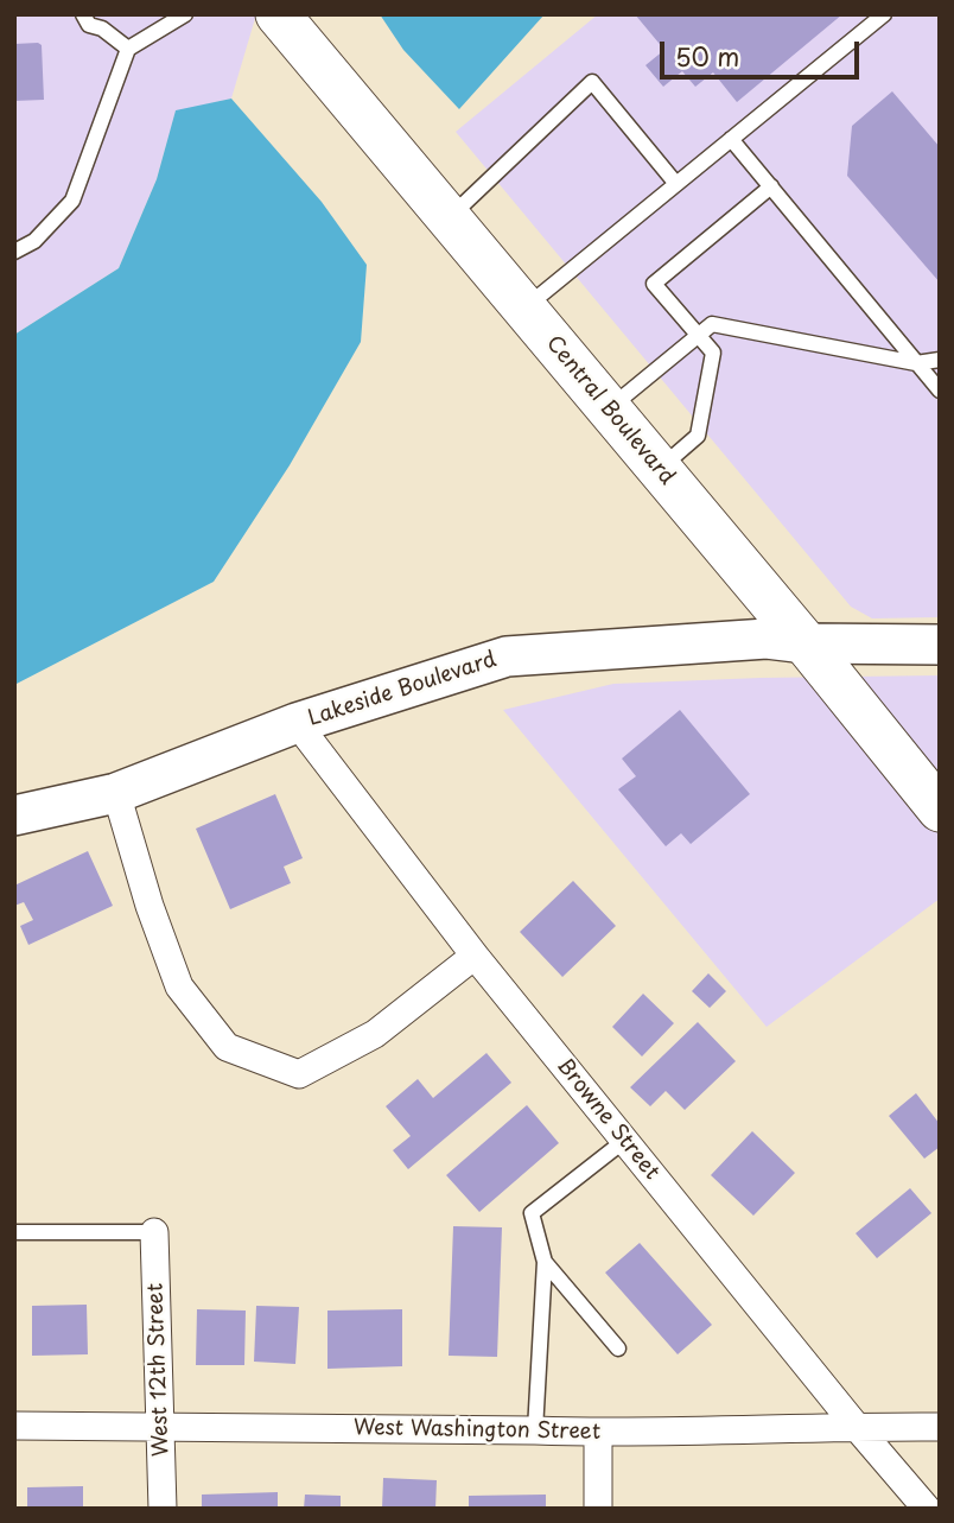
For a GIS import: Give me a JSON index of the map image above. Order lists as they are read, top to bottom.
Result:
{
  "streets": {
    "main road": ["Central Boulevard"],
    "street": [
      "Lakeside Boulevard",
      "Browne Street",
      "West 12th Street",
      "West Washington Street"
    ]
  },
  "crossings": [
    ["Central Boulevard", "Lakeside Boulevard"],
    ["Lakeside Boulevard", "Browne Street"],
    ["Browne Street", "West Washington Street"],
    ["West 12th Street", "West Washington Street"]
  ],
  "scale_bar": "50 m"
}
